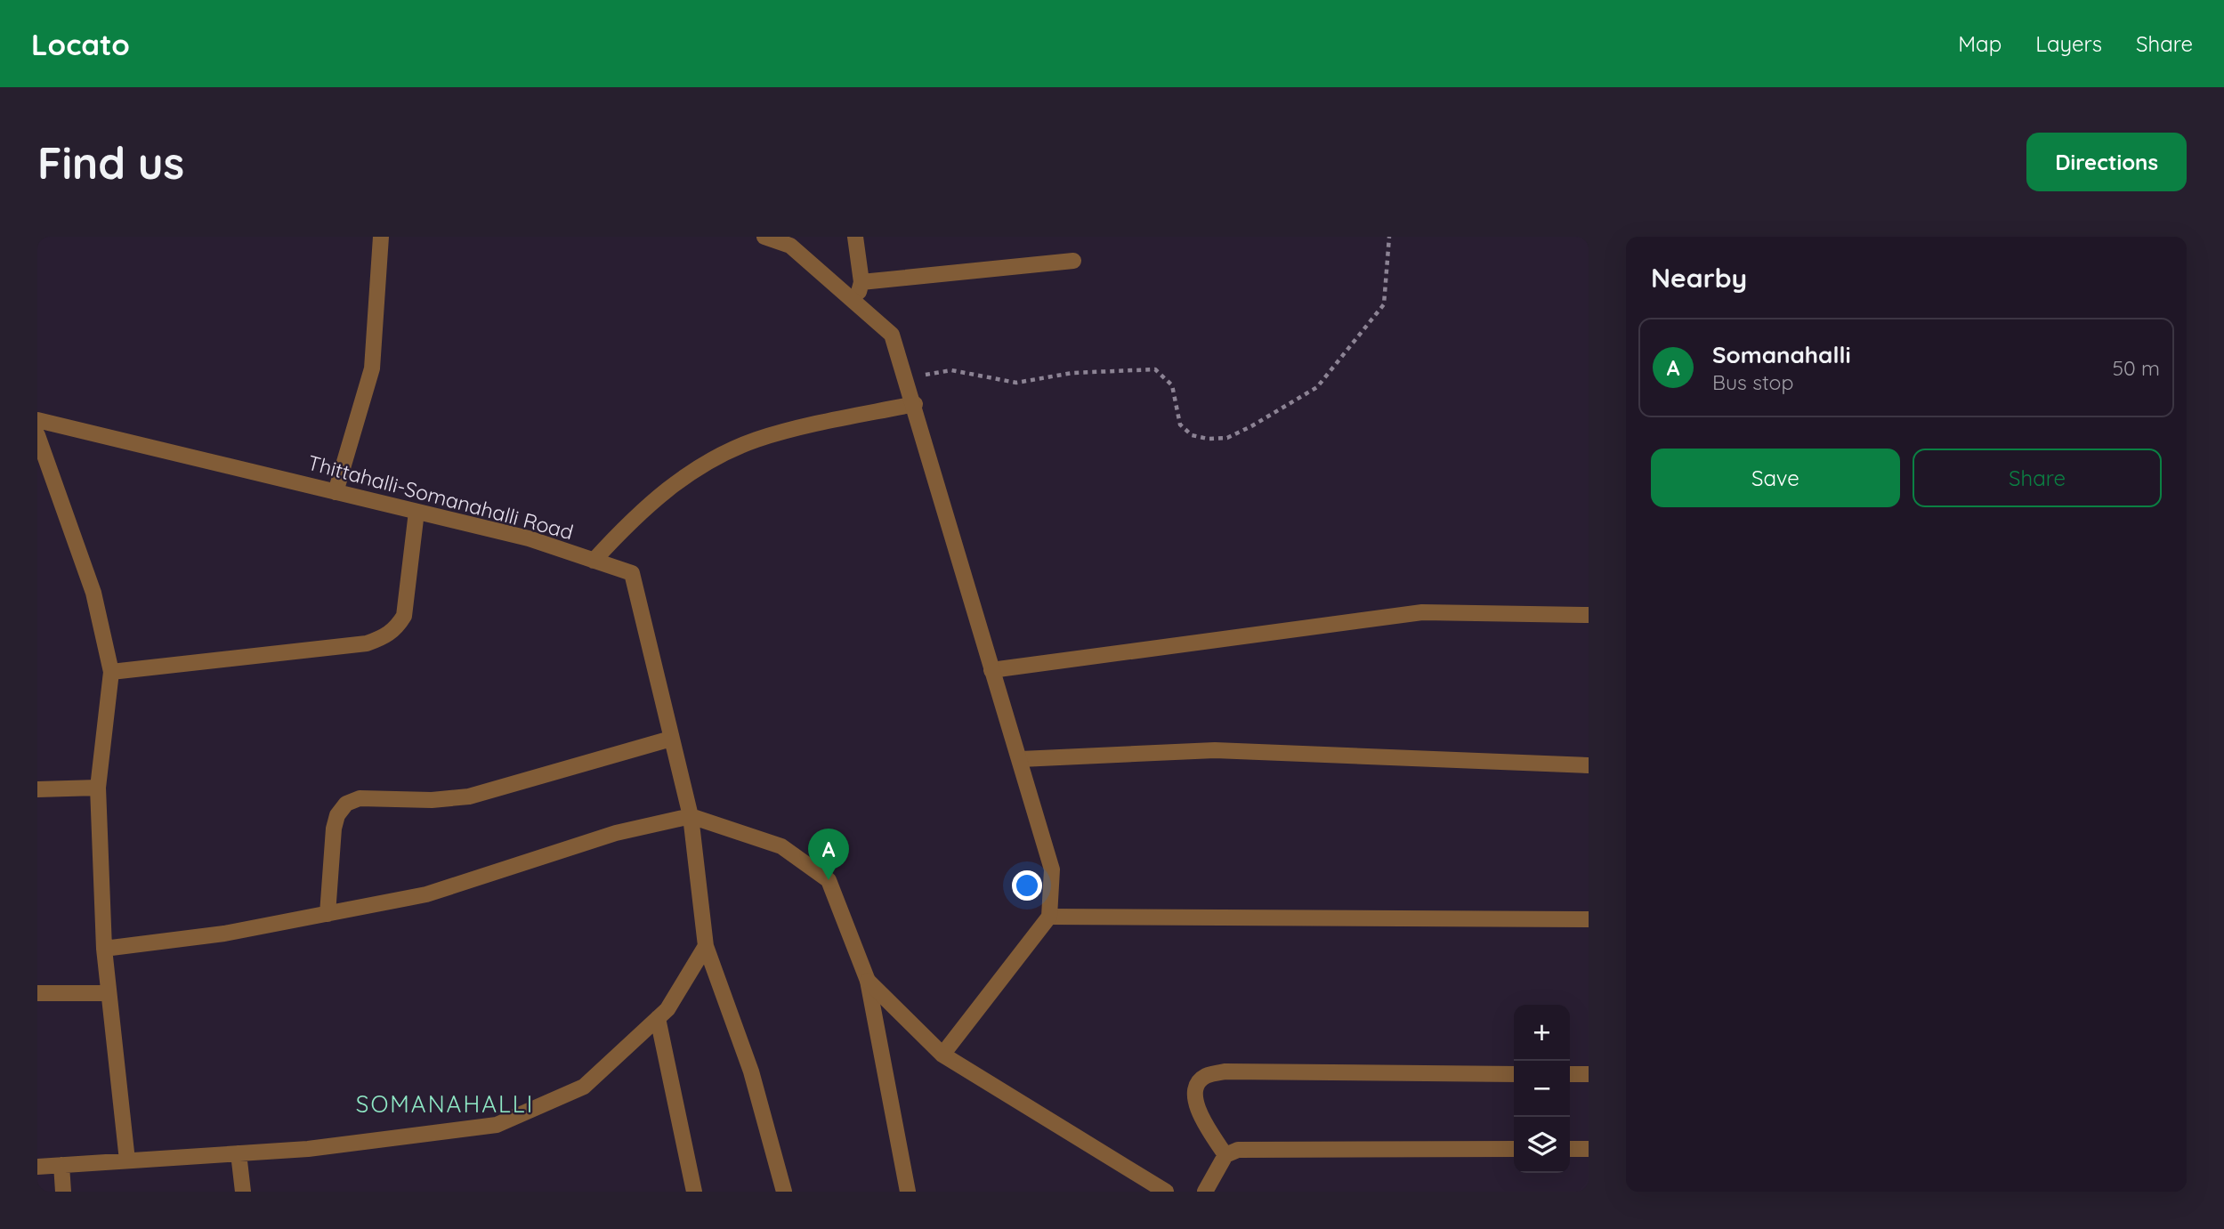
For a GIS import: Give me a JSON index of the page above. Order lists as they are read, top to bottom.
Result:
{
  "streets": {
    "street": ["Thittahalli-Somanahalli Road"]
  },
  "districts": ["SOMANAHALLI"],
  "page": {
    "header": "Locato",
    "nav": ["Map", "Layers", "Share"],
    "buttons": [
      "Directions",
      ["Save", "Share"]
    ],
    "title": "Find us",
    "heading": "Nearby",
    "list": [
      {
        "mark": "A",
        "name": "Somanahalli",
        "note": "Bus stop",
        "value": "50 m"
      }
    ],
    "pins": "A",
    "map_buttons": ["+", "−"]
  }
}
